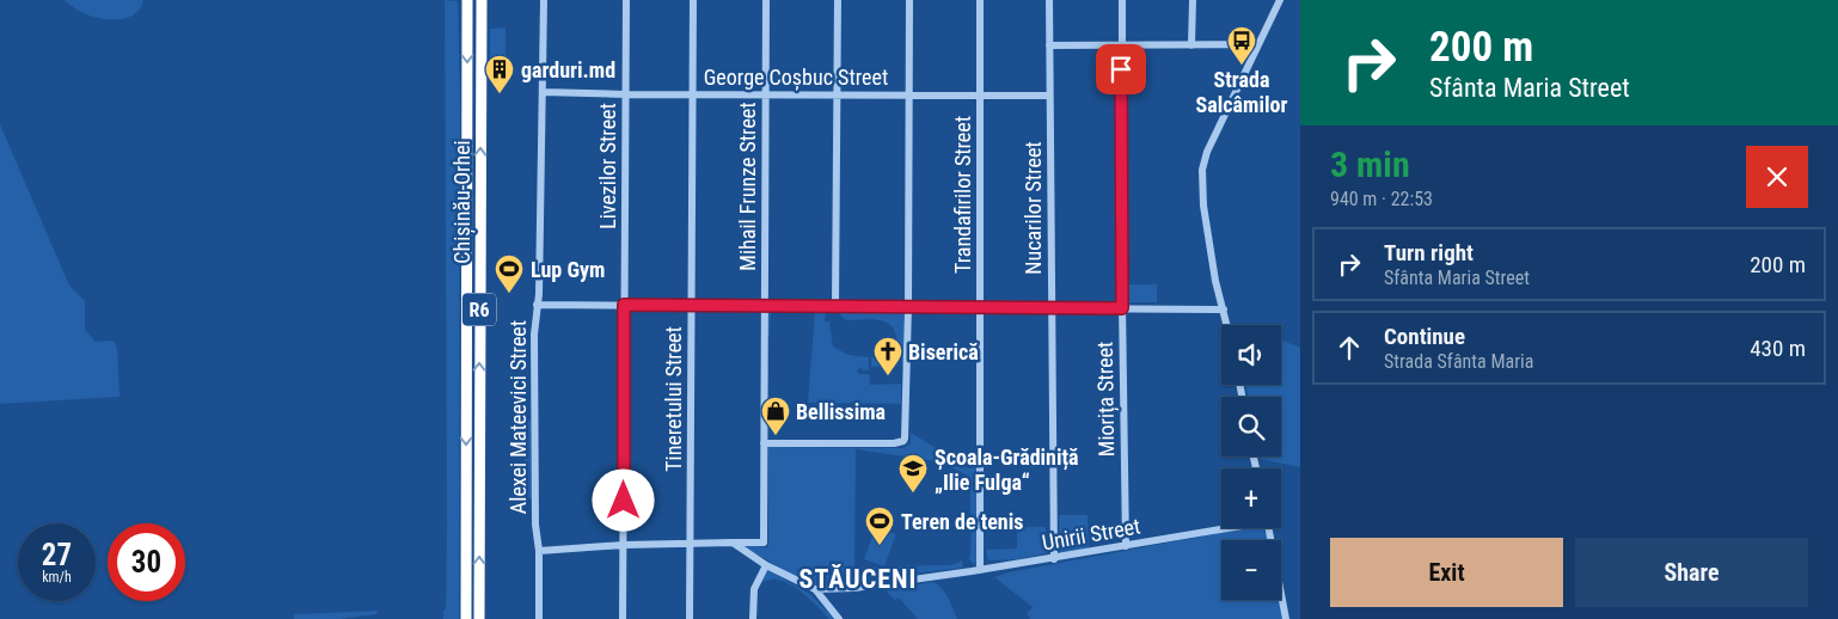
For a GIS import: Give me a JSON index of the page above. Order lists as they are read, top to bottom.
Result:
{
  "streets": {
    "highway": ["Chișinău-Orhei", "R6"],
    "street": [
      "George Coșbuc Street",
      "Livezilor Street",
      "Mihail Frunze Street",
      "Trandafirilor Street",
      "Nucarilor Street",
      "Tineretului Street",
      "Miorița Street",
      "Alexei Mateevici Street",
      "Unirii Street"
    ]
  },
  "crossings": [
    ["George Coșbuc Street", "Livezilor Street"],
    ["George Coșbuc Street", "Mihail Frunze Street"],
    ["George Coșbuc Street", "Trandafirilor Street"],
    ["George Coșbuc Street", "Nucarilor Street"],
    ["George Coșbuc Street", "Tineretului Street"],
    ["George Coșbuc Street", "Alexei Mateevici Street"],
    ["Trandafirilor Street", "Unirii Street"],
    ["Nucarilor Street", "Unirii Street"],
    ["Miorița Street", "Unirii Street"]
  ],
  "districts": ["STĂUCENI"],
  "places": {
    "bus stop": ["Strada Salcâmilor"],
    "building": ["garduri.md"],
    "sports": ["Lup Gym", "Teren de tenis"],
    "church": ["Biserică"],
    "shop": ["Bellissima"],
    "school or university": ["Școala-Grădiniță „Ilie Fulga“"]
  },
  "page": {
    "turn": ["200 m", "Sfânta Maria Street"],
    "heading": ["3 min", "940 m · 22:53"],
    "list": [
      {
        "name": "Turn right",
        "note": "Sfânta Maria Street",
        "value": "200 m"
      },
      {
        "name": "Continue",
        "note": "Strada Sfânta Maria",
        "value": "430 m"
      }
    ],
    "map_buttons": ["+", "−"],
    "speed": "27 km/h",
    "limit": "30",
    "buttons": ["Exit", "Share"]
  }
}
